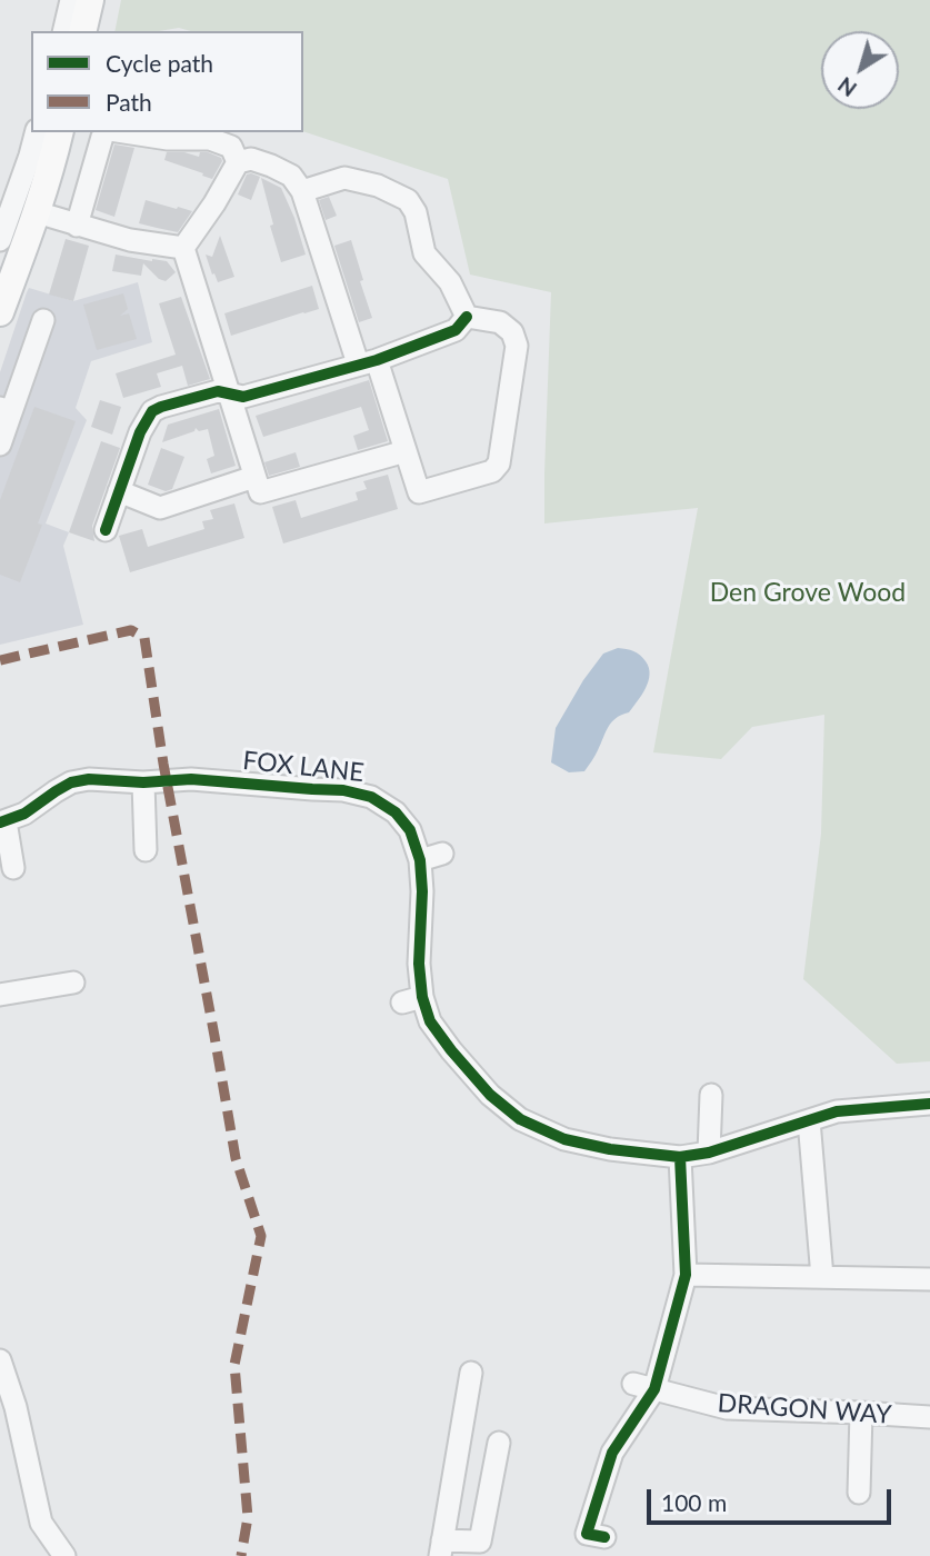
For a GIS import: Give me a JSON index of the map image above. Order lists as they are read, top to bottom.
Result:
{
  "streets": {
    "street": ["FOX LANE", "DRAGON WAY"]
  },
  "parks": ["Den Grove Wood"],
  "legend": ["Cycle path", "Path"],
  "scale_bar": "100 m",
  "north": "bottom left"
}
